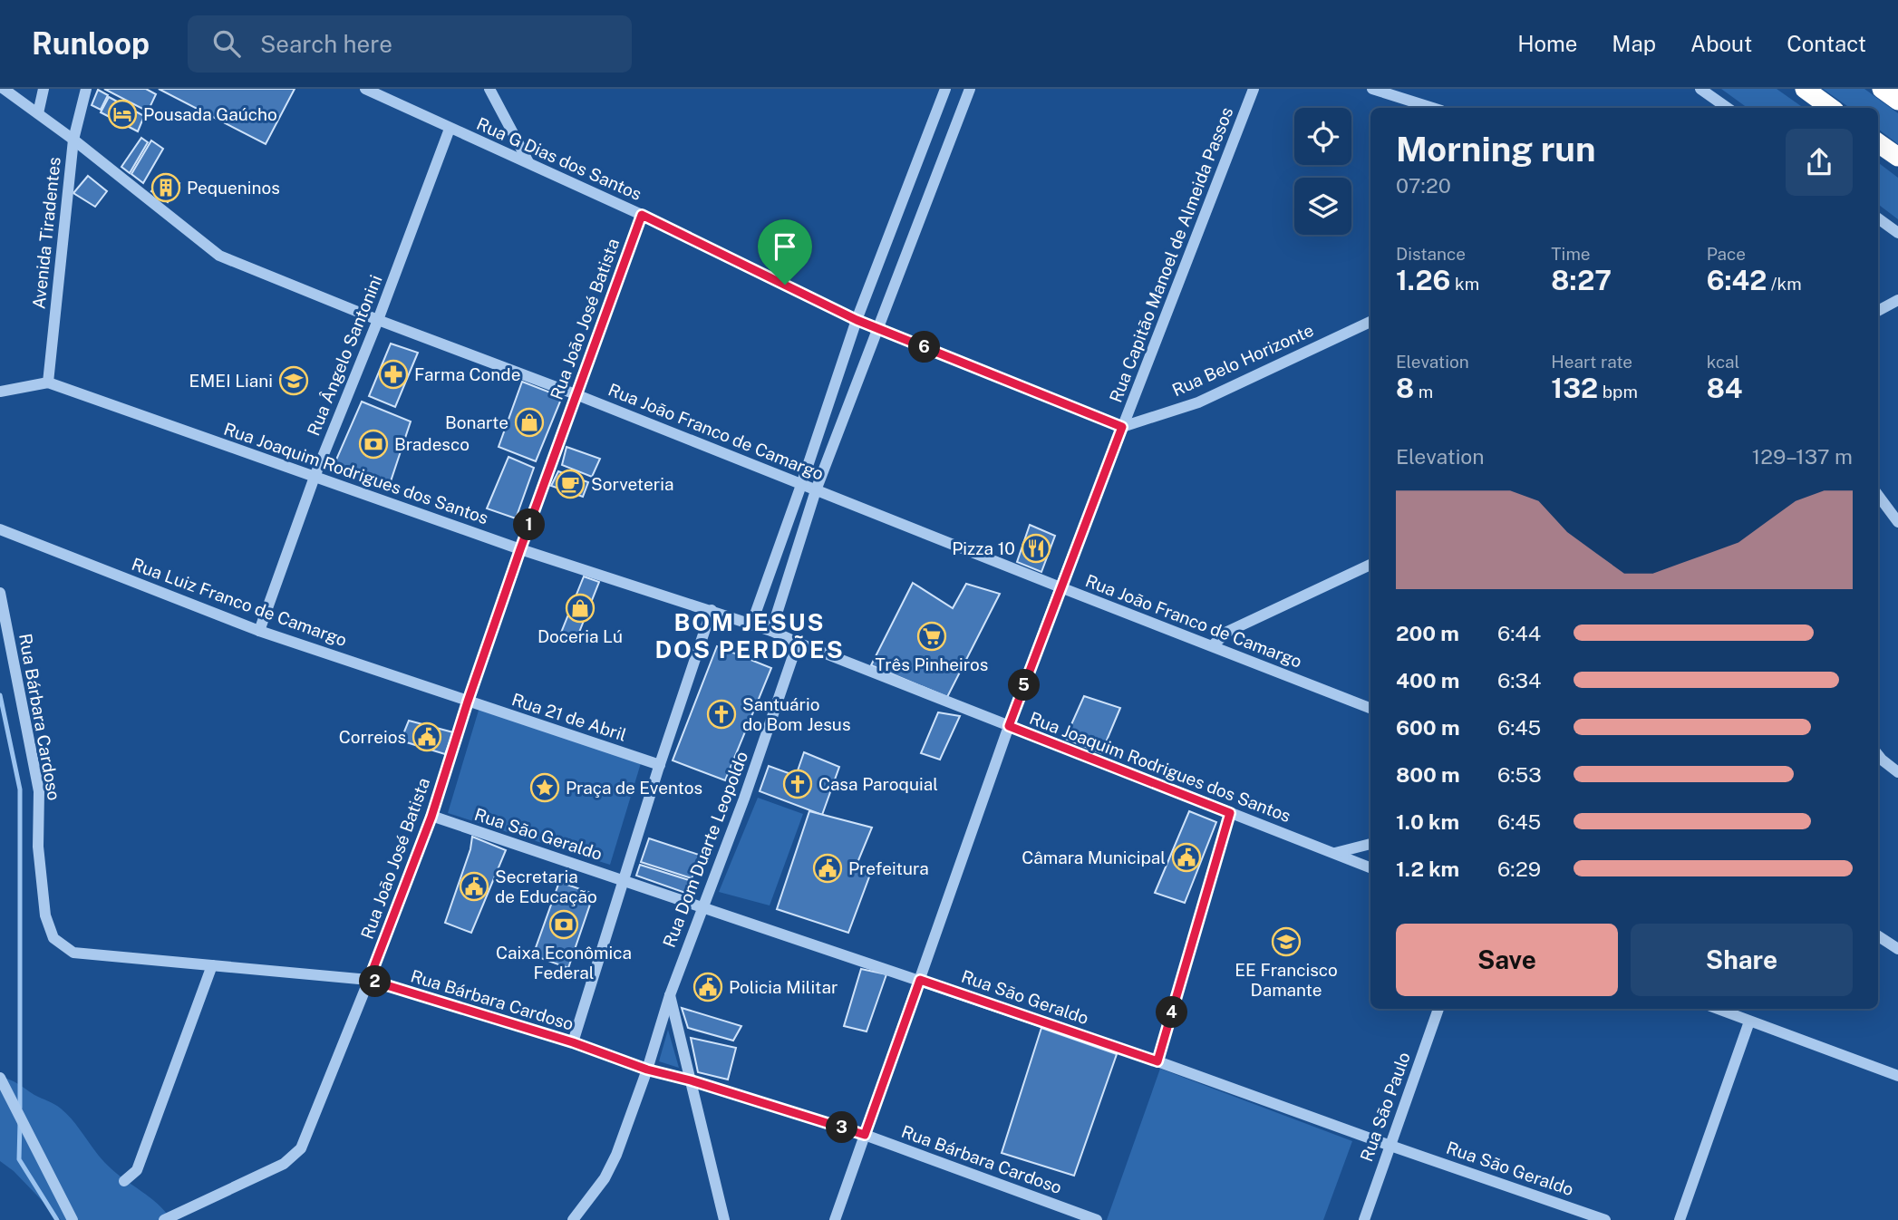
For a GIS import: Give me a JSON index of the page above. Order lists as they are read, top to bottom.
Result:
{
  "streets": {
    "street": [
      "Rua G Dias dos Santos",
      "Avenida Tiradentes",
      "Rua Capitão Manoel de Almeida Passos",
      "Rua João José Batista",
      "Rua Ângelo Santonini",
      "Rua Belo Horizonte",
      "Rua João Franco de Camargo",
      "Rua Joaquim Rodrigues dos Santos",
      "Rua Luiz Franco de Camargo",
      "Rua Bárbara Cardoso",
      "Rua 21 de Abril",
      "Rua São Geraldo",
      "Rua Dom Duarte Leopoldo",
      "Rua São Paulo"
    ]
  },
  "crossings": [
    ["Rua G Dias dos Santos", "Rua Capitão Manoel de Almeida Passos"],
    ["Rua G Dias dos Santos", "Rua João José Batista"],
    ["Rua G Dias dos Santos", "Rua Ângelo Santonini"],
    ["Rua G Dias dos Santos", "Rua Belo Horizonte"],
    ["Avenida Tiradentes", "Rua João Franco de Camargo"],
    ["Avenida Tiradentes", "Rua Joaquim Rodrigues dos Santos"],
    ["Rua Capitão Manoel de Almeida Passos", "Rua Belo Horizonte"],
    ["Rua Capitão Manoel de Almeida Passos", "Rua João Franco de Camargo"],
    ["Rua Capitão Manoel de Almeida Passos", "Rua Joaquim Rodrigues dos Santos"],
    ["Rua Capitão Manoel de Almeida Passos", "Rua Bárbara Cardoso"],
    ["Rua Capitão Manoel de Almeida Passos", "Rua São Geraldo"],
    ["Rua João José Batista", "Rua João Franco de Camargo"],
    ["Rua João José Batista", "Rua Joaquim Rodrigues dos Santos"],
    ["Rua João José Batista", "Rua Luiz Franco de Camargo"],
    ["Rua João José Batista", "Rua Bárbara Cardoso"],
    ["Rua João José Batista", "Rua 21 de Abril"],
    ["Rua João José Batista", "Rua São Geraldo"],
    ["Rua Ângelo Santonini", "Rua João Franco de Camargo"],
    ["Rua Ângelo Santonini", "Rua Joaquim Rodrigues dos Santos"],
    ["Rua Ângelo Santonini", "Rua Luiz Franco de Camargo"],
    ["Rua Joaquim Rodrigues dos Santos", "Rua Dom Duarte Leopoldo"],
    ["Rua Luiz Franco de Camargo", "Rua 21 de Abril"],
    ["Rua Bárbara Cardoso", "Rua Dom Duarte Leopoldo"],
    ["Rua São Geraldo", "Rua Dom Duarte Leopoldo"],
    ["Rua São Geraldo", "Rua São Paulo"]
  ],
  "districts": ["BOM JESUS DOS PERDÕES"],
  "places": {
    "hotel": ["Pousada Gaúcho"],
    "building": ["Pequeninos"],
    "pharmacy": ["Farma Conde"],
    "school or university": ["EMEI Liani", "EE Francisco Damante"],
    "shop": ["Bonarte", "Doceria Lú"],
    "bank": ["Bradesco", "Caixa Econômica Federal"],
    "cafe": ["Sorveteria"],
    "restaurant": ["Pizza 10"],
    "supermarket": ["Três Pinheiros"],
    "church": ["Santuário do Bom Jesus", "Casa Paroquial"],
    "public building": [
      "Correios",
      "Câmara Municipal",
      "Prefeitura",
      "Secretaria de Educação",
      "Policia Militar"
    ],
    "place": ["Praça de Eventos"]
  },
  "page": {
    "header": "Runloop",
    "search": "Search here",
    "nav": [
      "Home",
      "Map",
      "About",
      "Contact"
    ],
    "heading": ["Morning run", "07:20"],
    "stats": [
      ["Distance", "1.26 km"],
      ["Time", "8:27"],
      ["Pace", "6:42 /km"],
      ["Elevation", "8 m"],
      ["Heart rate", "132 bpm"],
      ["kcal", "84"]
    ],
    "pins": [
      "6",
      "1",
      "5",
      "2",
      "4",
      "3"
    ],
    "chart": ["Elevation", "129–137 m"],
    "list": [
      {
        "name": "200 m",
        "note": "6:44"
      },
      {
        "name": "400 m",
        "note": "6:34"
      },
      {
        "name": "600 m",
        "note": "6:45"
      },
      {
        "name": "800 m",
        "note": "6:53"
      },
      {
        "name": "1.0 km",
        "note": "6:45"
      },
      {
        "name": "1.2 km",
        "note": "6:29"
      }
    ],
    "buttons": ["Save", "Share"]
  }
}
